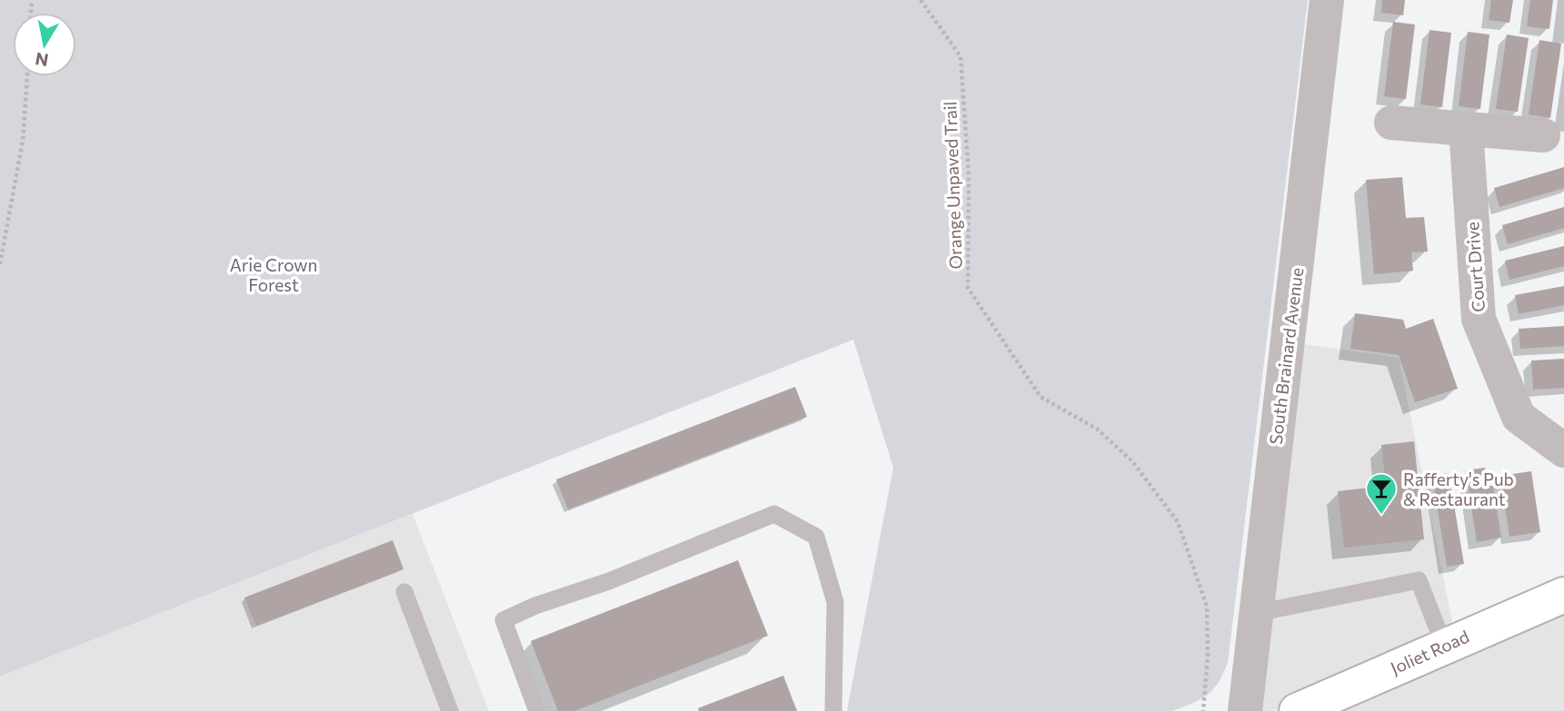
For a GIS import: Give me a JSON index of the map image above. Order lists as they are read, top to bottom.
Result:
{
  "streets": {
    "main road": ["Joliet Road"],
    "street": ["Court Drive", "South Brainard Avenue"],
    "path": ["Orange Unpaved Trail"]
  },
  "parks": ["Arie Crown Forest"],
  "places": {
    "bar": ["Rafferty's Pub & Restaurant"]
  },
  "north": "bottom"
}
